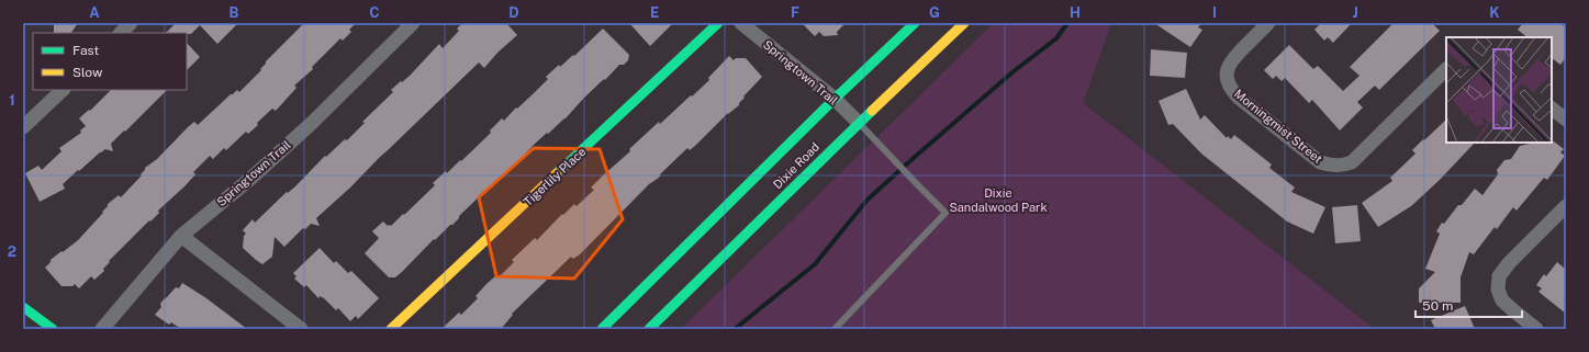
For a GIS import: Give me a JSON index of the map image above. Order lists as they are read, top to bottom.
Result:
{
  "streets": {
    "main road": ["Dixie Road", "Tigerlily Place"],
    "street": ["Springtown Trail", "Morningmist Street"]
  },
  "crossings": [
    ["Springtown Trail", "Dixie Road"]
  ],
  "parks": ["Dixie Sandalwood Park"],
  "legend": ["Fast", "Slow"],
  "scale_bar": "50 m",
  "grid": {
    "columns": [
      "A",
      "B",
      "C",
      "D",
      "E",
      "F",
      "G",
      "H",
      "I",
      "J",
      "K"
    ],
    "rows": ["1", "2"]
  }
}
